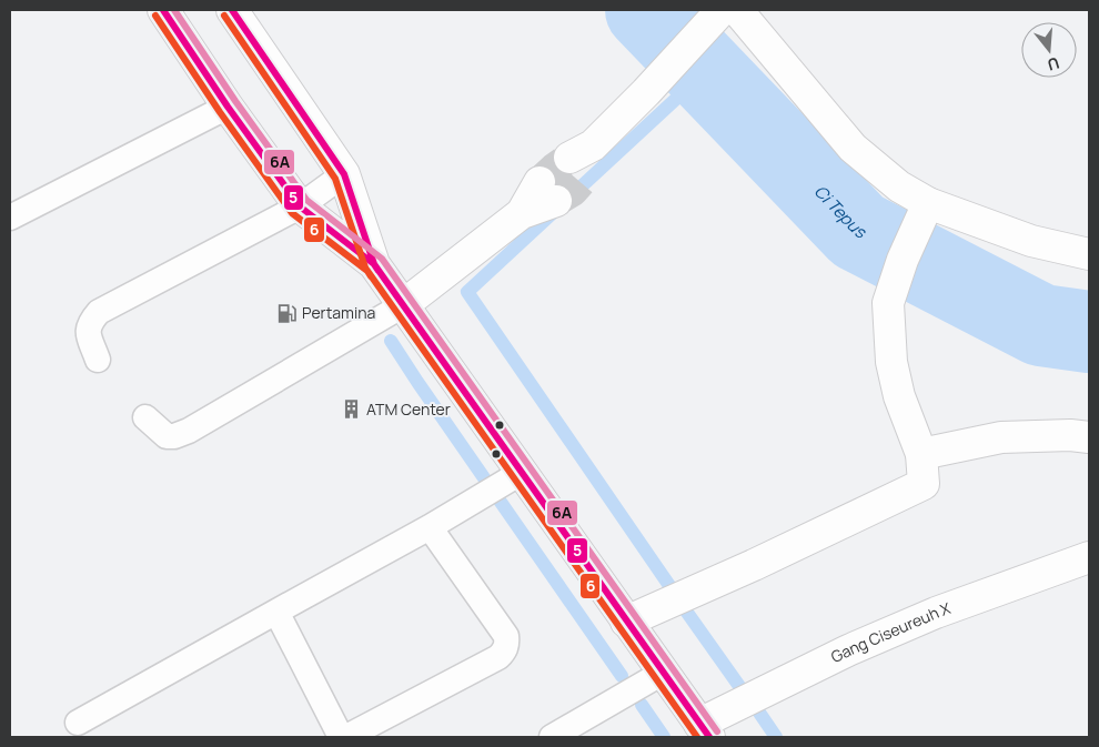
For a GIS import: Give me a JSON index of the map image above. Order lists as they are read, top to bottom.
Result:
{
  "streets": {
    "street": ["Gang Ciseureuh X"]
  },
  "water": ["Ci Tepus"],
  "places": {
    "fuel station": ["Pertamina"],
    "building": ["ATM Center"]
  },
  "lines": ["transit line 5", "transit line 6A", "transit line 6"],
  "north": "bottom"
}
